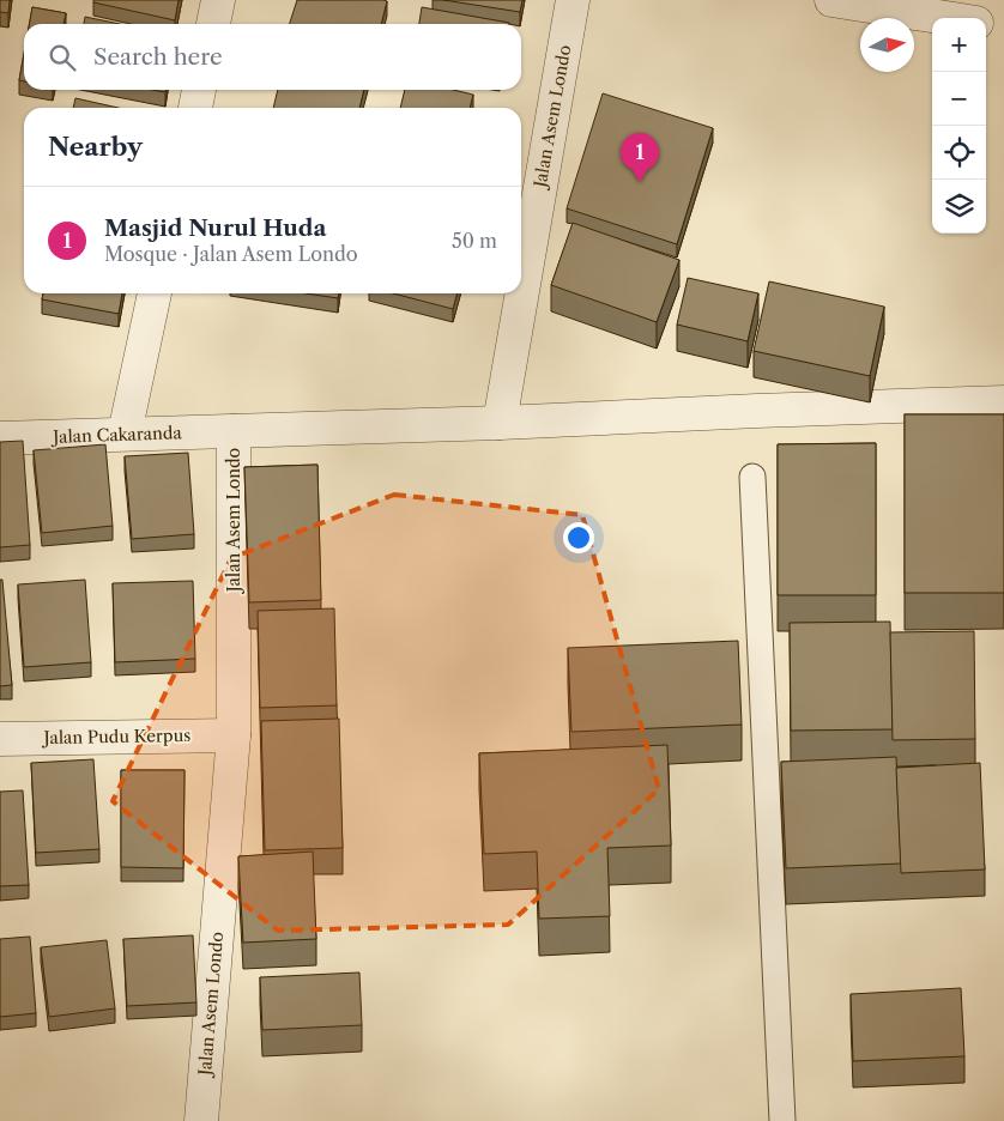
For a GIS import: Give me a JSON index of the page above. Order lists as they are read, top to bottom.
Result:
{
  "streets": {
    "street": ["Jalan Asem Londo", "Jalan Cakaranda", "Jalan Pudu Kerpus"]
  },
  "crossings": [
    ["Jalan Asem Londo", "Jalan Cakaranda"],
    ["Jalan Asem Londo", "Jalan Pudu Kerpus"]
  ],
  "north": "right",
  "page": {
    "map_buttons": ["+", "−"],
    "search": "Search here",
    "heading": "Nearby",
    "pins": "1",
    "list": [
      {
        "mark": "1",
        "name": "Masjid Nurul Huda",
        "note": "Mosque · Jalan Asem Londo",
        "value": "50 m"
      }
    ]
  }
}
